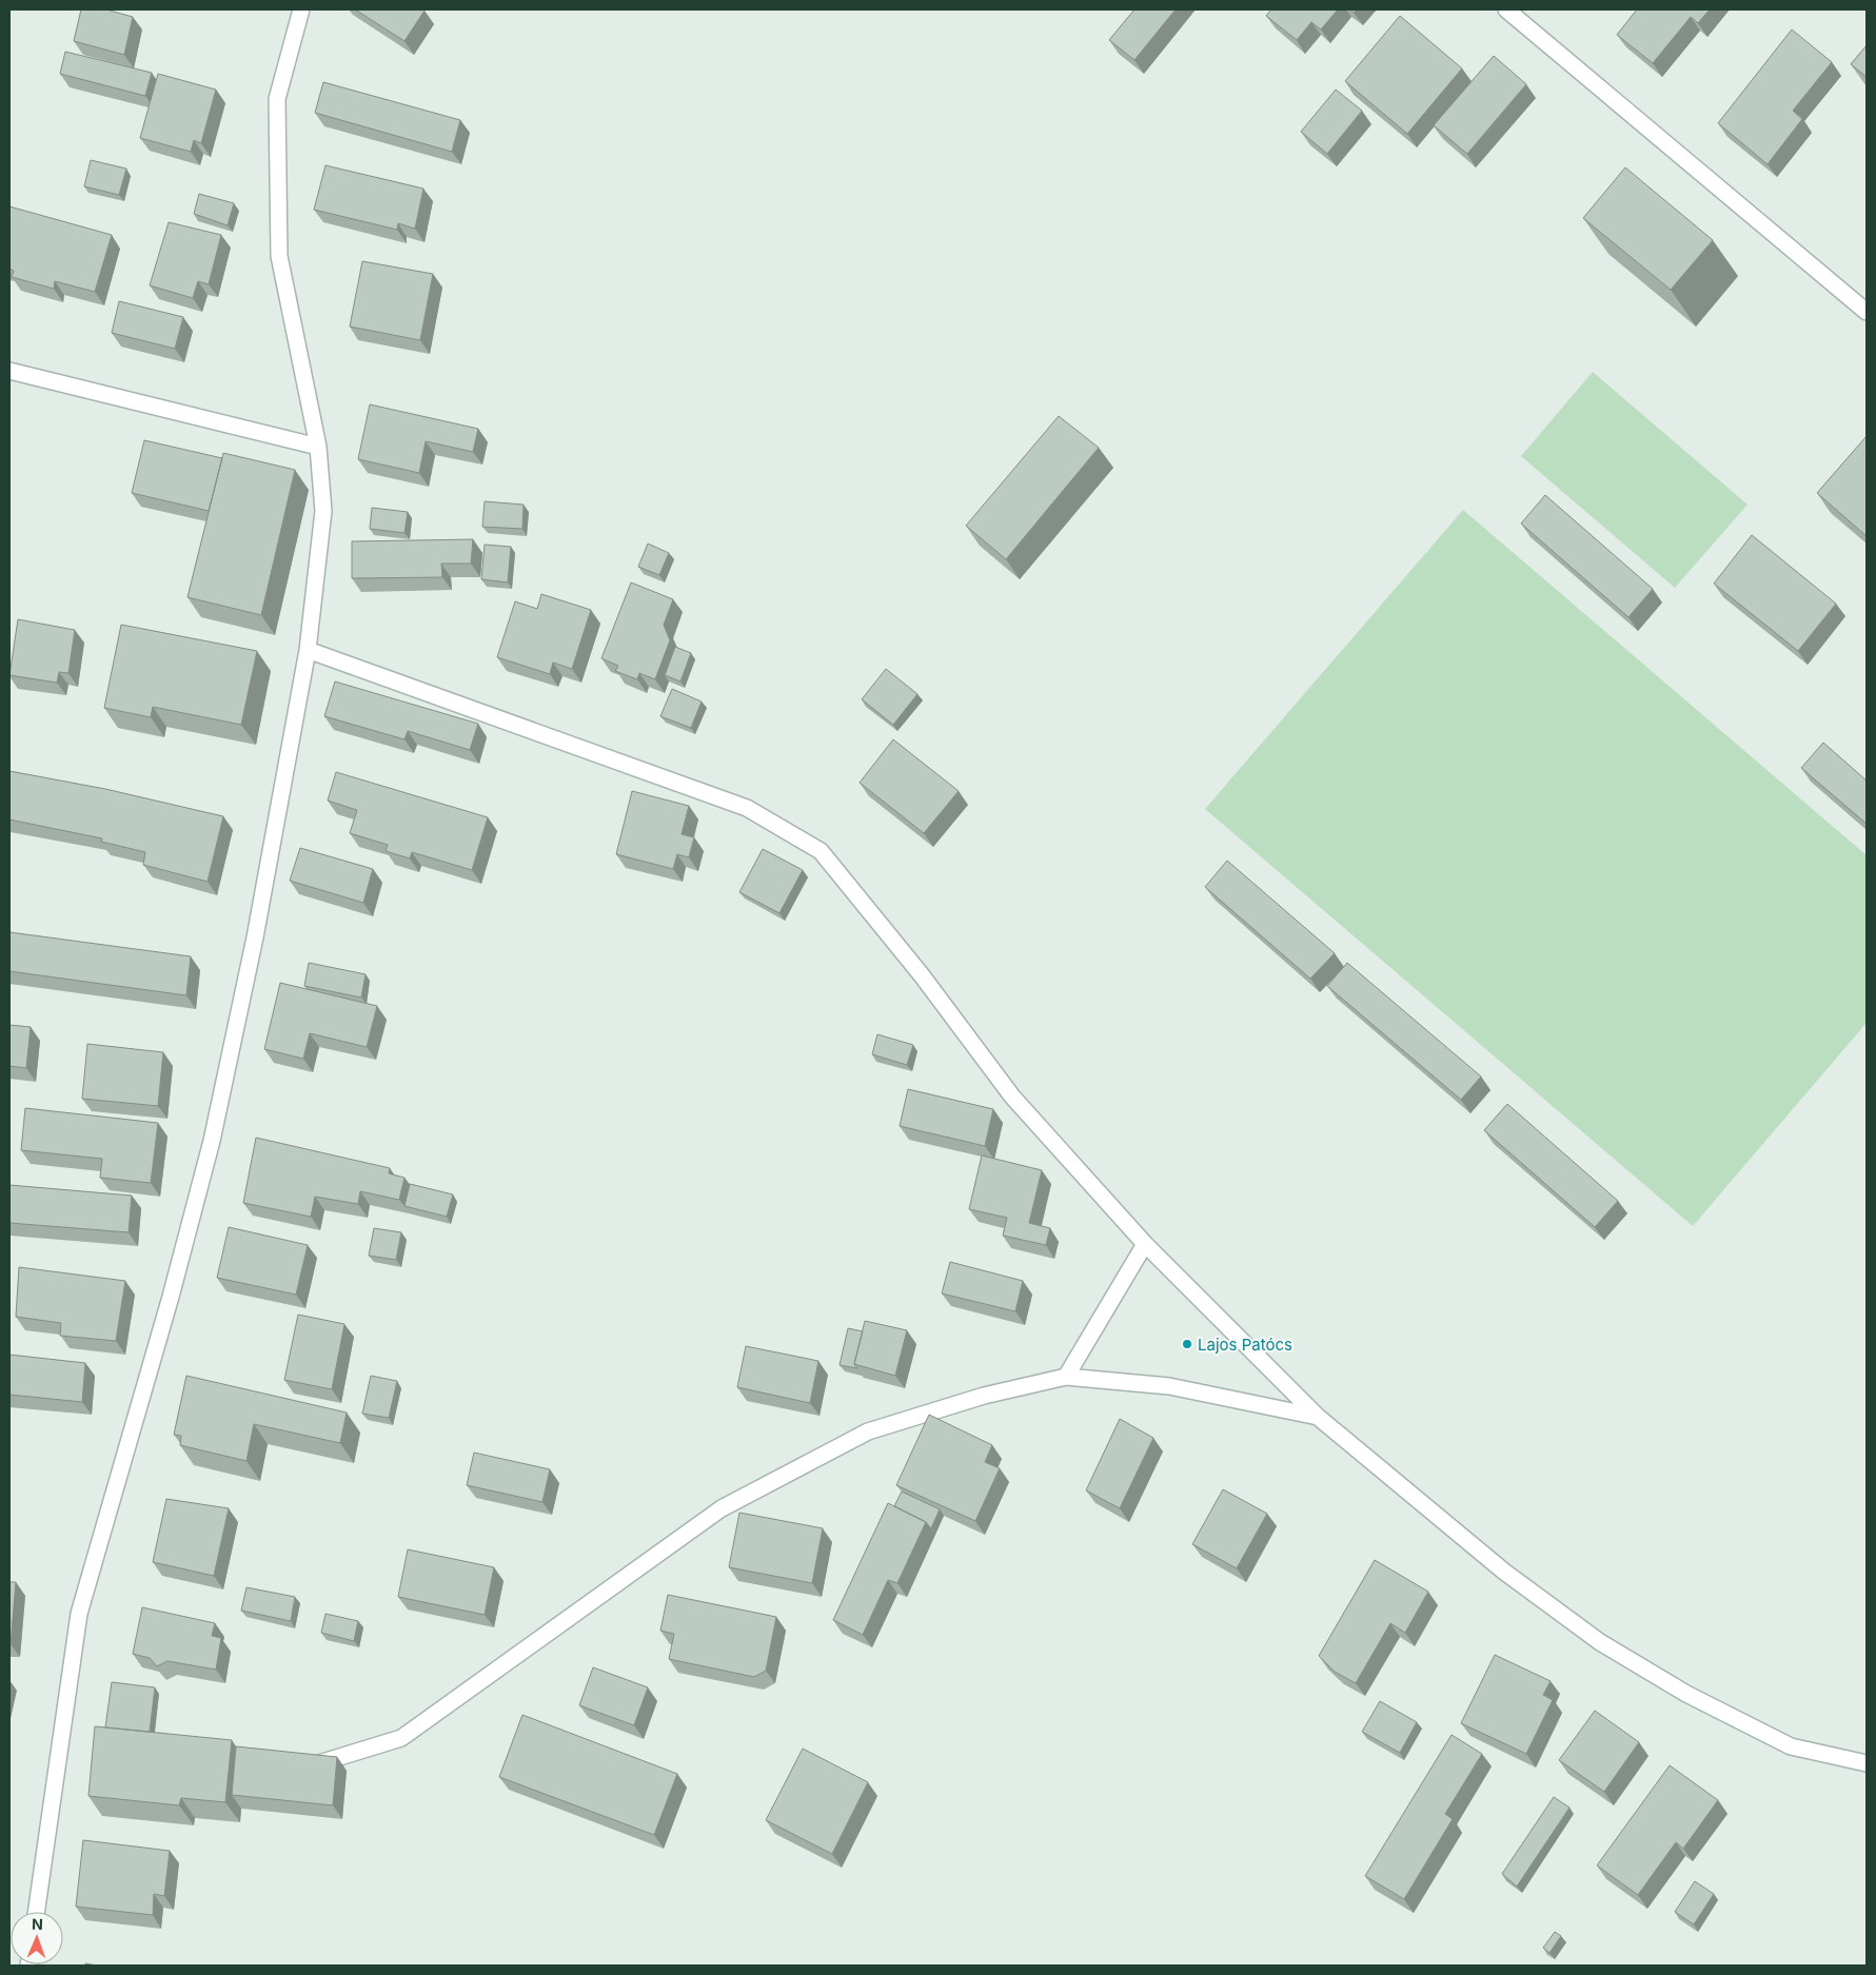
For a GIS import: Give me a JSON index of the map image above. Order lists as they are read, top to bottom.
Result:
{
  "places": ["Lajos Patócs"],
  "north": "top"
}
